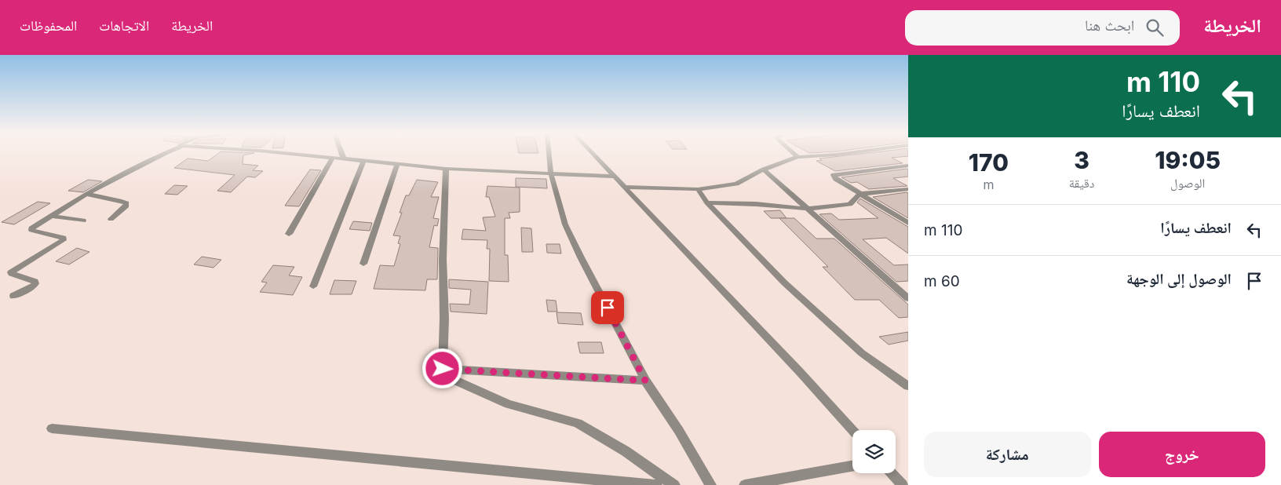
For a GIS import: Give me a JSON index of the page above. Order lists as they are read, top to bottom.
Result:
{
  "page": {
    "header": "الخريطة",
    "search": "ابحث هنا",
    "nav": ["الخريطة", "الاتجاهات", "المحفوظات"],
    "turn": ["110 m", "انعطف يسارًا"],
    "eta": [
      "19:05",
      "الوصول",
      "3",
      "دقيقة",
      "170",
      "m"
    ],
    "list": [
      {
        "name": "انعطف يسارًا",
        "value": "110 m"
      },
      {
        "name": "الوصول إلى الوجهة",
        "value": "60 m"
      }
    ],
    "buttons": ["خروج", "مشاركة"]
  }
}
